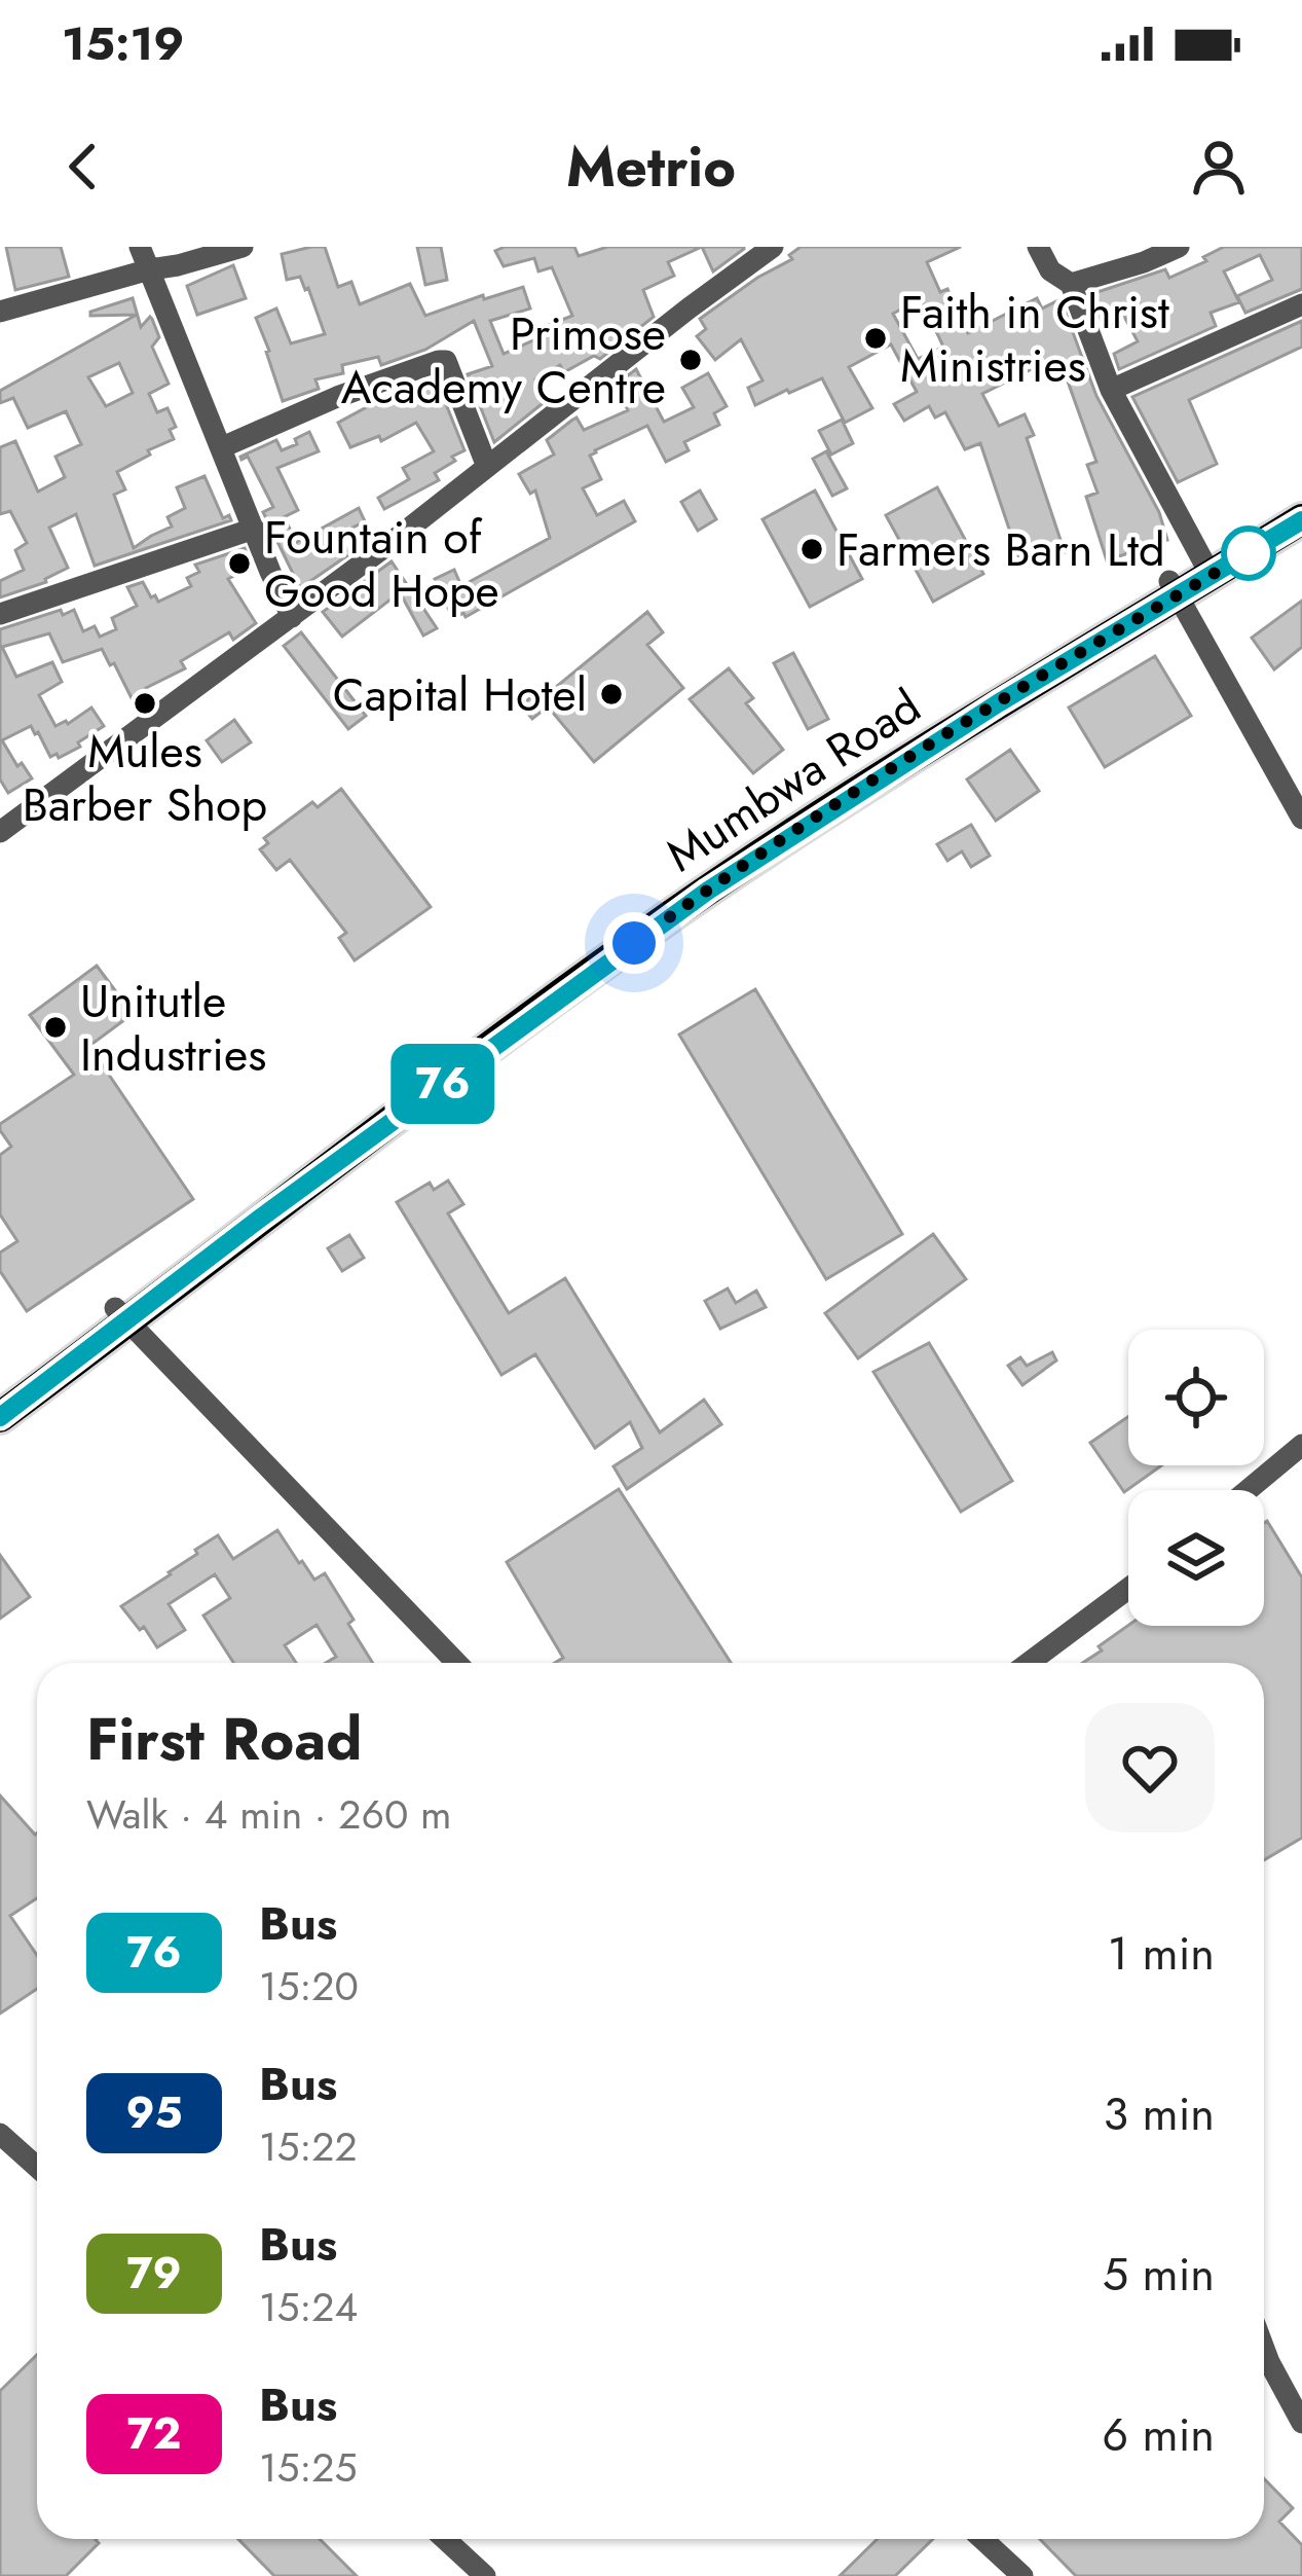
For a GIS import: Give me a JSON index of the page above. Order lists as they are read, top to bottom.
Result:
{
  "streets": {
    "main road": ["Mumbwa Road"]
  },
  "places": [
    "Faith in Christ Ministries",
    "Primose Academy Centre",
    "Farmers Barn Ltd",
    "Fountain of Good Hope",
    "Capital Hotel",
    "Mules Barber Shop",
    "Unitutle Industries"
  ],
  "lines": ["bus line 76"],
  "page": {
    "status": "15:19",
    "header": "Metrio",
    "on_map": "76",
    "heading": ["First Road", "Walk · 4 min · 260 m"],
    "list": [
      {
        "mark": "76",
        "name": "Bus",
        "note": "15:20",
        "value": "1 min"
      },
      {
        "mark": "95",
        "name": "Bus",
        "note": "15:22",
        "value": "3 min"
      },
      {
        "mark": "79",
        "name": "Bus",
        "note": "15:24",
        "value": "5 min"
      },
      {
        "mark": "72",
        "name": "Bus",
        "note": "15:25",
        "value": "6 min"
      }
    ]
  }
}
